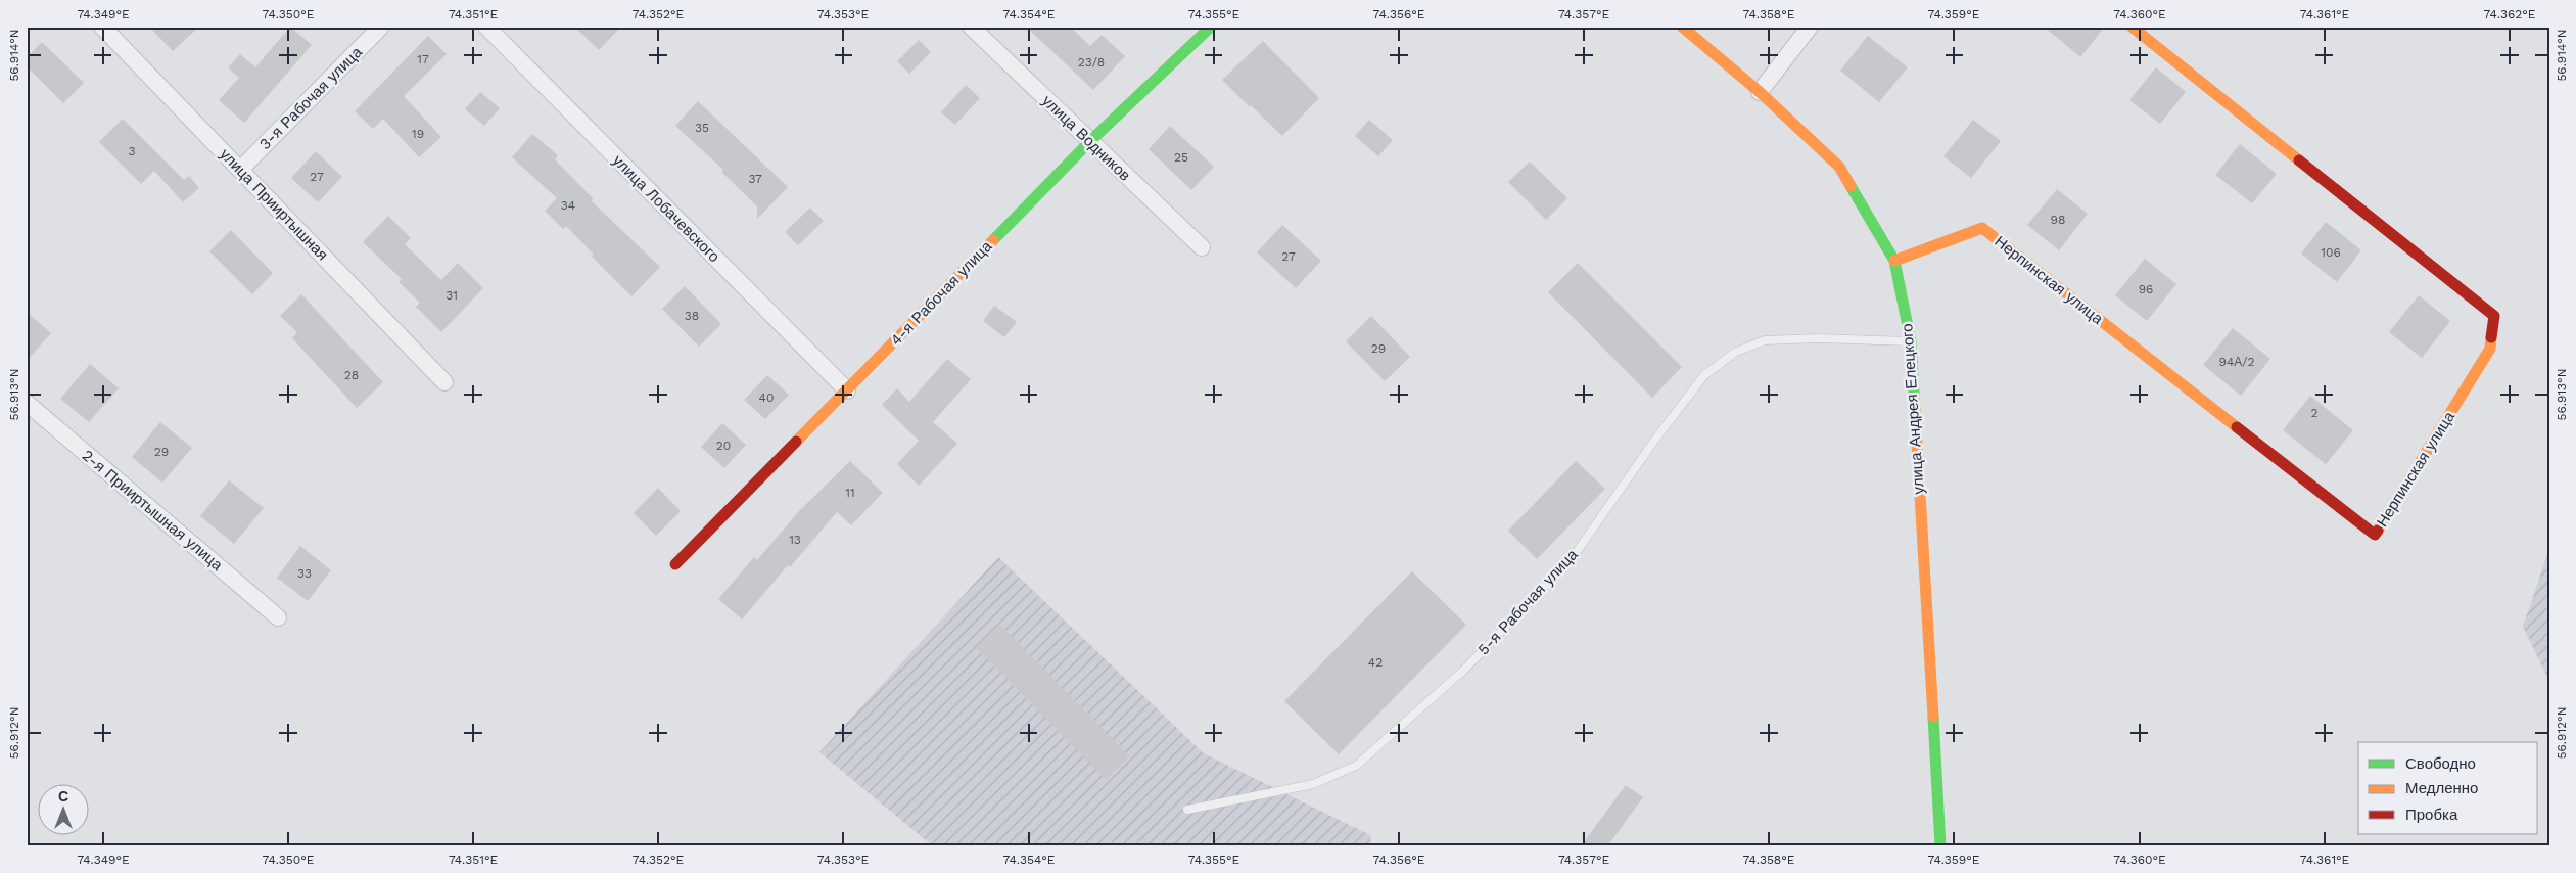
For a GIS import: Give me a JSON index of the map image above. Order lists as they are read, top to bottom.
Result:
{
  "streets": {
    "street": [
      "3-я Рабочая улица",
      "улица Водников",
      "улица Прииртышная",
      "улица Лобачевского",
      "Нерпинская улица",
      "4-я Рабочая улица",
      "улица Андрея Елецкого",
      "2-я Прииртышная улица"
    ],
    "lane": ["5-я Рабочая улица"]
  },
  "crossings": [
    ["3-я Рабочая улица", "улица Прииртышная"],
    ["улица Водников", "4-я Рабочая улица"],
    ["улица Лобачевского", "4-я Рабочая улица"],
    ["Нерпинская улица", "улица Андрея Елецкого"],
    ["улица Андрея Елецкого", "5-я Рабочая улица"]
  ],
  "house_numbers": [
    "17",
    "23/8",
    "35",
    "19",
    "3",
    "25",
    "27",
    "37",
    "34",
    "98",
    "106",
    "27",
    "96",
    "31",
    "38",
    "29",
    "94А/2",
    "28",
    "40",
    "2",
    "20",
    "29",
    "11",
    "13",
    "33",
    "42"
  ],
  "legend": ["Свободно", "Медленно", "Пробка"],
  "north": "top",
  "coordinates": [
    "74.349°E",
    "74.350°E",
    "74.351°E",
    "74.352°E",
    "74.353°E",
    "74.354°E",
    "74.355°E",
    "74.356°E",
    "74.357°E",
    "74.358°E",
    "74.359°E",
    "74.360°E",
    "74.361°E",
    "74.362°E",
    "56.914°N",
    "56.913°N",
    "56.912°N"
  ]
}
